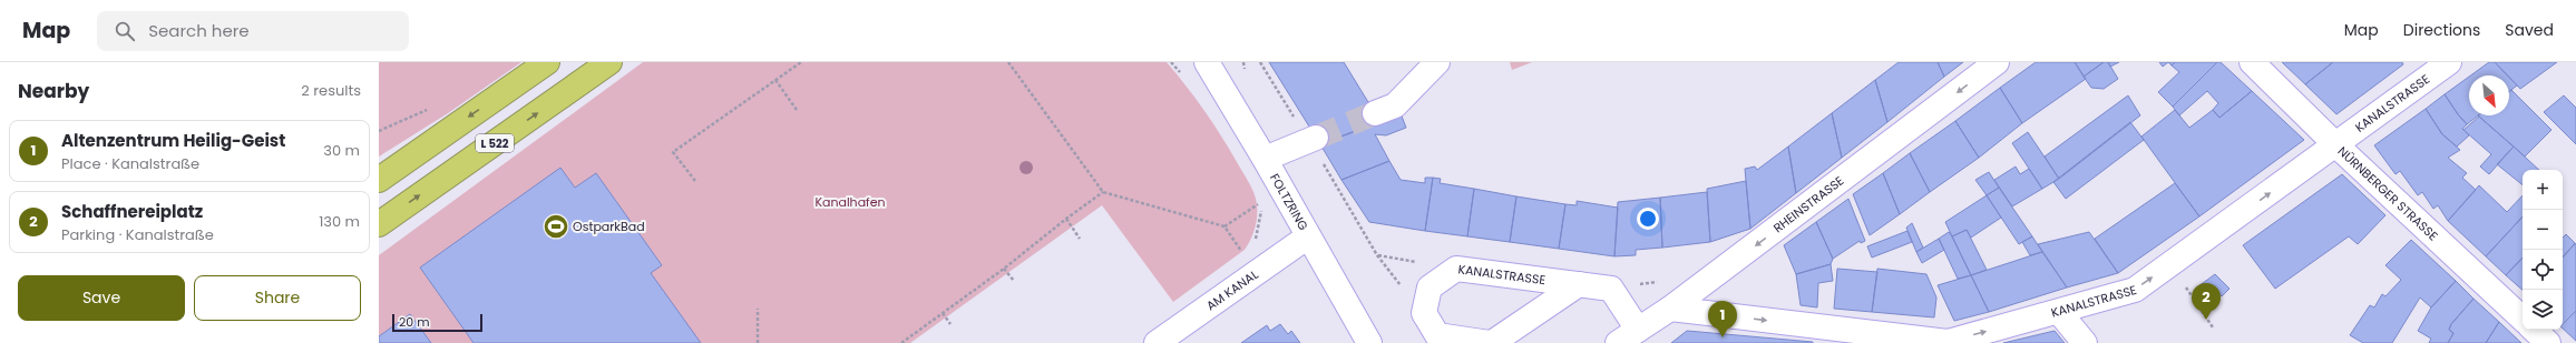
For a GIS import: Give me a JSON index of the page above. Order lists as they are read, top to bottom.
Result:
{
  "streets": {
    "highway": ["L 522"],
    "street": [
      "KANALSTRASSE",
      "NÜRNBERGER STRASSE",
      "FOLTZRING",
      "RHEINSTRASSE",
      "AM KANAL"
    ]
  },
  "crossings": [
    ["KANALSTRASSE", "NÜRNBERGER STRASSE"],
    ["KANALSTRASSE", "RHEINSTRASSE"],
    ["FOLTZRING", "AM KANAL"]
  ],
  "one_way": ["KANALSTRASSE", "RHEINSTRASSE"],
  "parks": ["Kanalhafen"],
  "places": {
    "sports": ["OstparkBad"]
  },
  "scale_bar": "20 m",
  "north": "bottom right",
  "page": {
    "header": "Map",
    "search": "Search here",
    "nav": ["Map", "Directions", "Saved"],
    "heading": ["Nearby", "2 results"],
    "list": [
      {
        "mark": "1",
        "name": "Altenzentrum Heilig-Geist",
        "note": "Place · Kanalstraße",
        "value": "30 m"
      },
      {
        "mark": "2",
        "name": "Schaffnereiplatz",
        "note": "Parking · Kanalstraße",
        "value": "130 m"
      }
    ],
    "map_buttons": ["+", "−"],
    "buttons": ["Save", "Share"],
    "pins": ["2", "1"],
    "scale": "20 m"
  }
}
